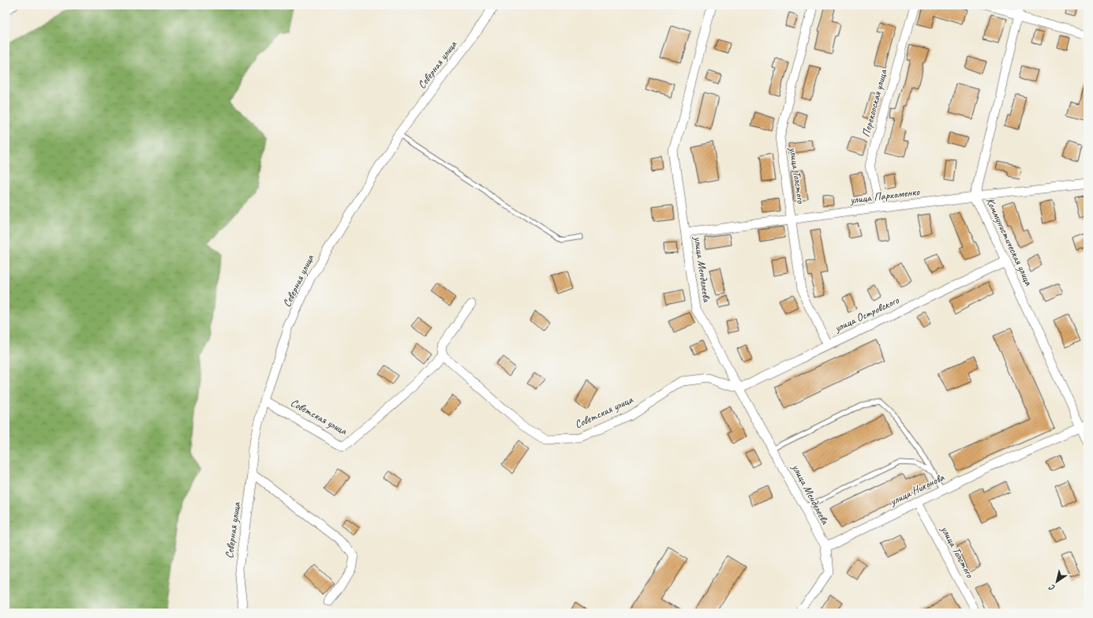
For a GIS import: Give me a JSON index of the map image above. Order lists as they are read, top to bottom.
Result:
{
  "streets": {
    "street": [
      "Северная улица",
      "Перекопская улица",
      "улица Толстого",
      "улица Пархоменко",
      "Коммунистическая улица",
      "улица Менделеева",
      "улица Островского",
      "Советская улица",
      "улица Никонова"
    ]
  },
  "crossings": [
    ["Северная улица", "Советская улица"],
    ["Перекопская улица", "улица Пархоменко"],
    ["улица Толстого", "улица Пархоменко"],
    ["улица Толстого", "улица Островского"],
    ["улица Толстого", "улица Никонова"],
    ["улица Пархоменко", "Коммунистическая улица"],
    ["улица Пархоменко", "улица Менделеева"],
    ["Коммунистическая улица", "улица Островского"],
    ["Коммунистическая улица", "улица Никонова"],
    ["улица Менделеева", "улица Островского"],
    ["улица Менделеева", "Советская улица"],
    ["улица Менделеева", "улица Никонова"],
    ["улица Островского", "Советская улица"]
  ],
  "north": "bottom left"
}
